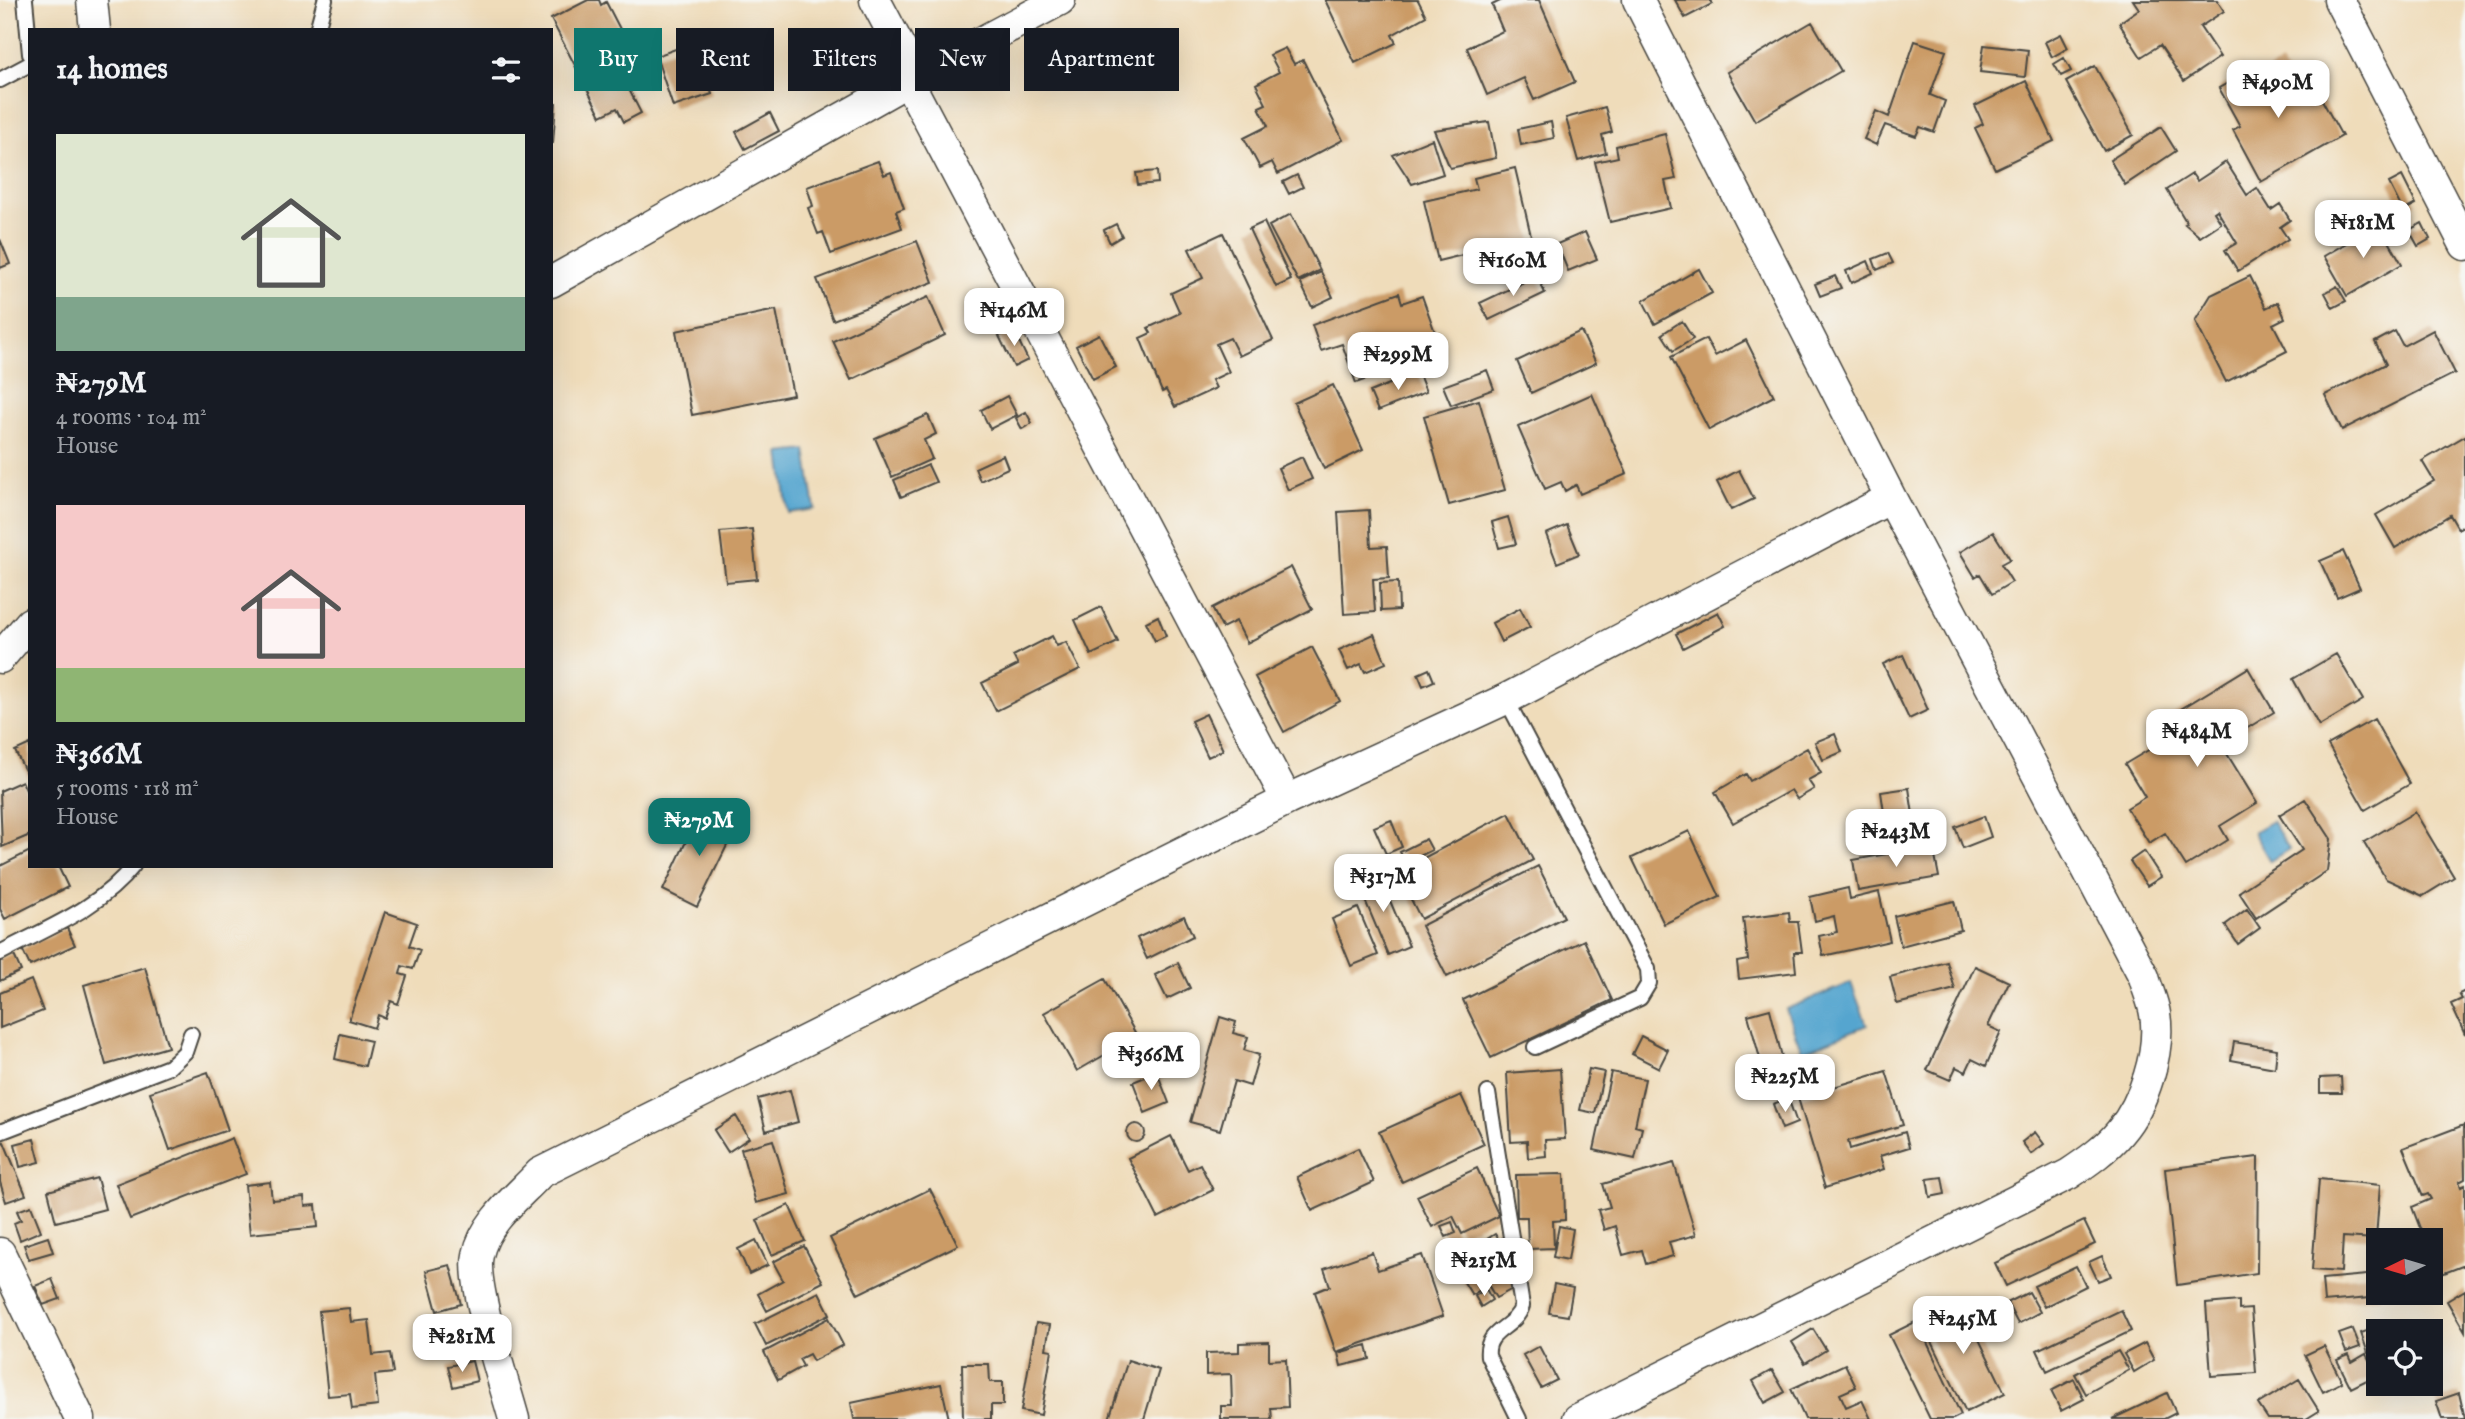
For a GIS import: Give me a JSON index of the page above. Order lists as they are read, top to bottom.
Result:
{
  "north": "left",
  "page": {
    "chip": [
      "Buy",
      "Rent",
      "Filters",
      "New",
      "Apartment"
    ],
    "heading": "14 homes",
    "price": [
      "₦490M",
      "₦181M",
      "₦160M",
      "₦146M",
      "₦299M",
      "₦484M",
      "₦279M",
      "₦243M",
      "₦317M",
      "₦366M",
      "₦225M",
      "₦215M",
      "₦245M",
      "₦281M"
    ],
    "list": [
      {
        "name": "₦279M",
        "note": "4 rooms · 104 m² · House"
      },
      {
        "name": "₦366M",
        "note": "5 rooms · 118 m² · House"
      }
    ]
  }
}
